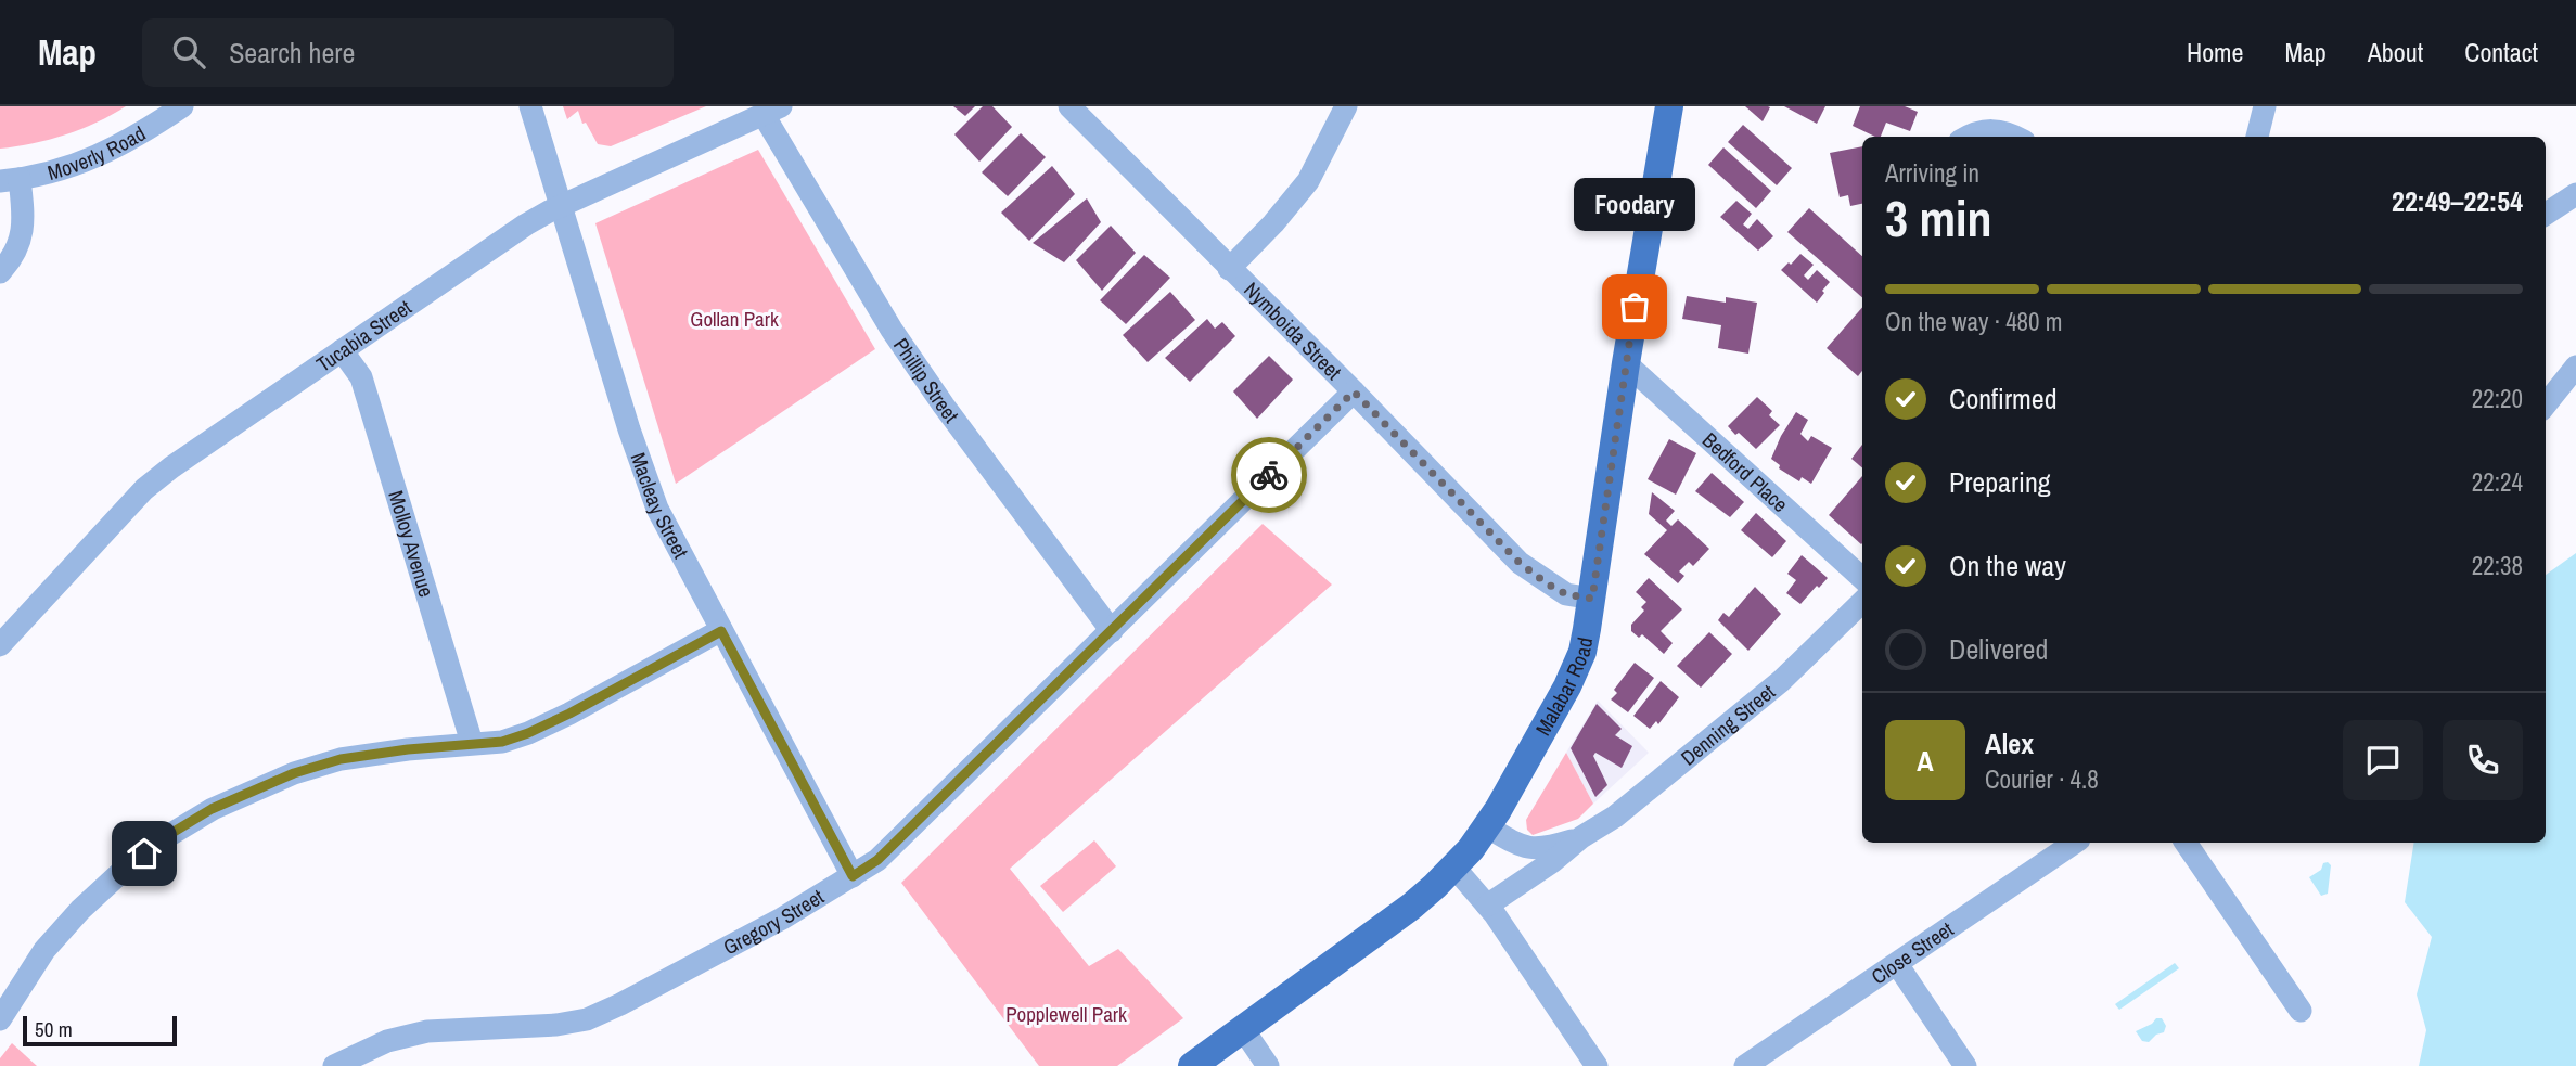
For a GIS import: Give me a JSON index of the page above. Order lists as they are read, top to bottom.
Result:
{
  "streets": {
    "main road": ["Malabar Road"],
    "street": [
      "Moverly Road",
      "Nymboida Street",
      "Tucabia Street",
      "Phillip Street",
      "Bedford Place",
      "Macleay Street",
      "Molloy Avenue",
      "Denning Street",
      "Gregory Street",
      "Close Street"
    ]
  },
  "crossings": [
    ["Nymboida Street", "Malabar Road"],
    ["Nymboida Street", "Gregory Street"],
    ["Tucabia Street", "Phillip Street"],
    ["Tucabia Street", "Macleay Street"],
    ["Tucabia Street", "Molloy Avenue"],
    ["Phillip Street", "Gregory Street"],
    ["Bedford Place", "Malabar Road"],
    ["Macleay Street", "Gregory Street"],
    ["Malabar Road", "Denning Street"]
  ],
  "parks": ["Gollan Park", "Popplewell Park"],
  "places": ["Foodary"],
  "scale_bar": "50 m",
  "page": {
    "header": "Map",
    "search": "Search here",
    "nav": [
      "Home",
      "Map",
      "About",
      "Contact"
    ],
    "heading": ["3 min", "Arriving in", "22:49–22:54"],
    "panel": ["Alex", "Courier · 4.8"],
    "bubble": "Foodary",
    "bar": "On the way · 480 m",
    "list": [
      ["Confirmed", "22:20"],
      ["Preparing", "22:24"],
      ["On the way", "22:38"],
      "Delivered"
    ],
    "round": "A",
    "scale": "50 m"
  }
}
